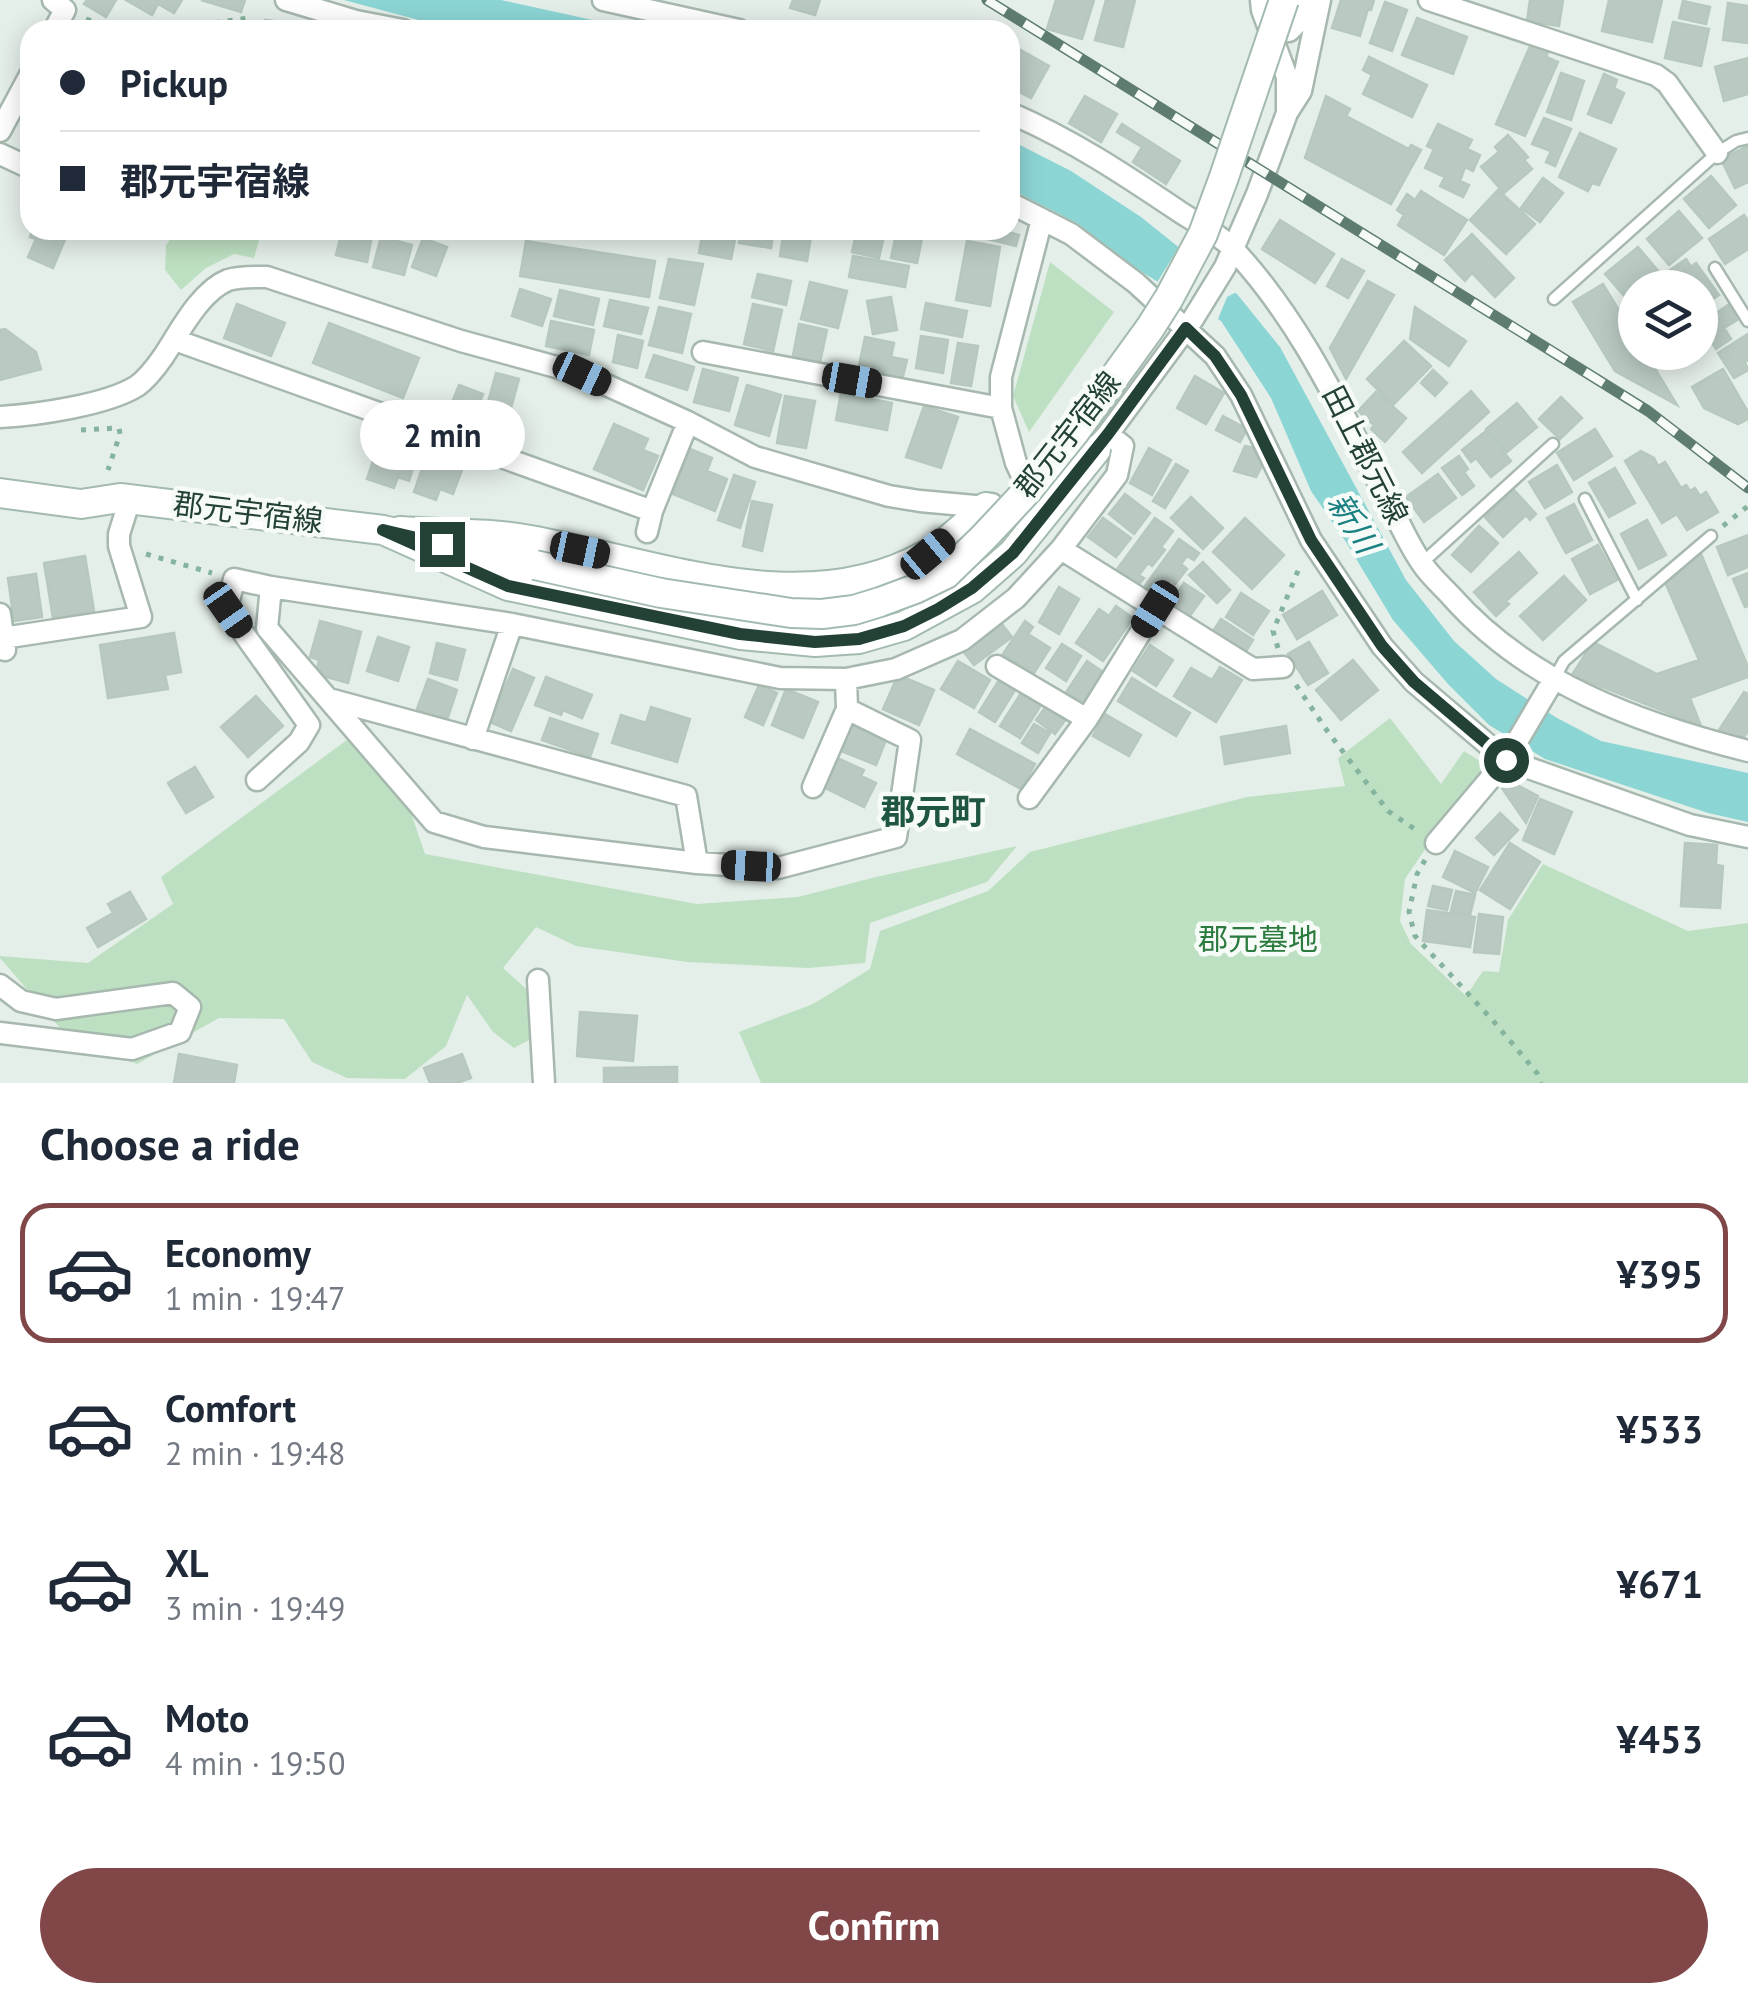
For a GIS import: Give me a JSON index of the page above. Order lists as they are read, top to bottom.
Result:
{
  "streets": {
    "street": ["郡元宇宿線", "田上郡元線"]
  },
  "districts": ["郡元町"],
  "water": ["新川"],
  "parks": ["郡元墓地"],
  "page": {
    "banner": ["Pickup", "郡元宇宿線"],
    "bubble": "2 min",
    "heading": "Choose a ride",
    "list": [
      {
        "name": "Economy",
        "note": "1 min · 19:47",
        "value": "¥395"
      },
      {
        "name": "Comfort",
        "note": "2 min · 19:48",
        "value": "¥533"
      },
      {
        "name": "XL",
        "note": "3 min · 19:49",
        "value": "¥671"
      },
      {
        "name": "Moto",
        "note": "4 min · 19:50",
        "value": "¥453"
      }
    ],
    "buttons": "Confirm"
  }
}
